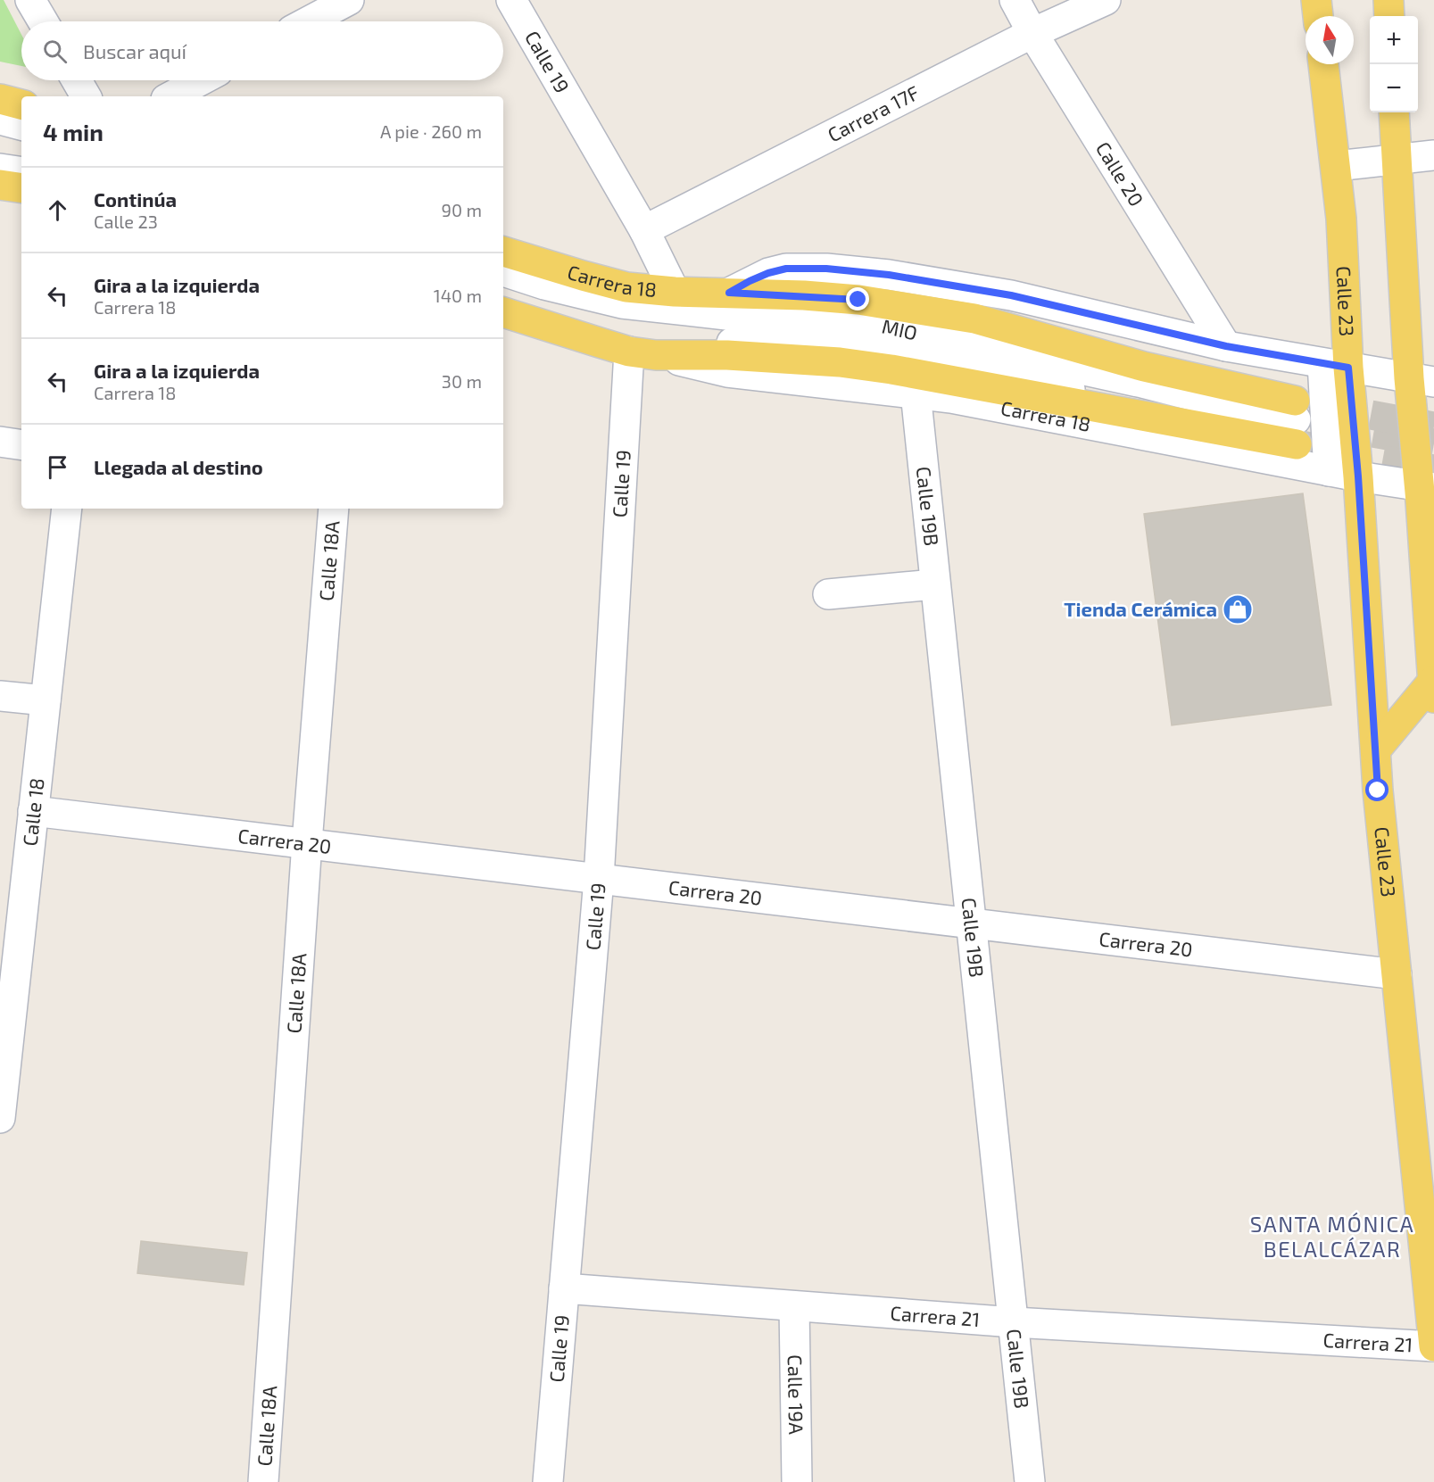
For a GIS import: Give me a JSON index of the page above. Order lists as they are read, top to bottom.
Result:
{
  "streets": {
    "main road": ["Carrera 18", "Calle 23"],
    "street": [
      "Calle 19",
      "Carrera 17F",
      "Calle 20",
      "MIO",
      "Calle 19B",
      "Calle 18A",
      "Calle 18",
      "Carrera 20",
      "Carrera 21",
      "Calle 19A"
    ]
  },
  "crossings": [
    ["Calle 19", "Carrera 17F"],
    ["Calle 19", "Carrera 18"],
    ["Calle 19", "Carrera 20"],
    ["Calle 19", "Carrera 21"],
    ["Carrera 17F", "Calle 20"],
    ["Calle 20", "Carrera 18"],
    ["Carrera 18", "Calle 23"],
    ["Carrera 18", "MIO"],
    ["Carrera 18", "Calle 19B"],
    ["Calle 23", "Carrera 20"],
    ["Calle 23", "Carrera 21"],
    ["Calle 19B", "Carrera 20"],
    ["Calle 19B", "Carrera 21"],
    ["Calle 18A", "Carrera 20"],
    ["Calle 18", "Carrera 20"],
    ["Carrera 21", "Calle 19A"]
  ],
  "districts": ["SANTA MÓNICA BELALCÁZAR"],
  "places": {
    "shop": ["Tienda Cerámica"]
  },
  "north": "top",
  "page": {
    "map_buttons": ["+", "−"],
    "search": "Buscar aquí",
    "heading": ["4 min", "A pie · 260 m"],
    "list": [
      ["Continúa", "Calle 23", "90 m"],
      ["Gira a la izquierda", "Carrera 18", "140 m"],
      ["Gira a la izquierda", "Carrera 18", "30 m"],
      "Llegada al destino"
    ]
  }
}
